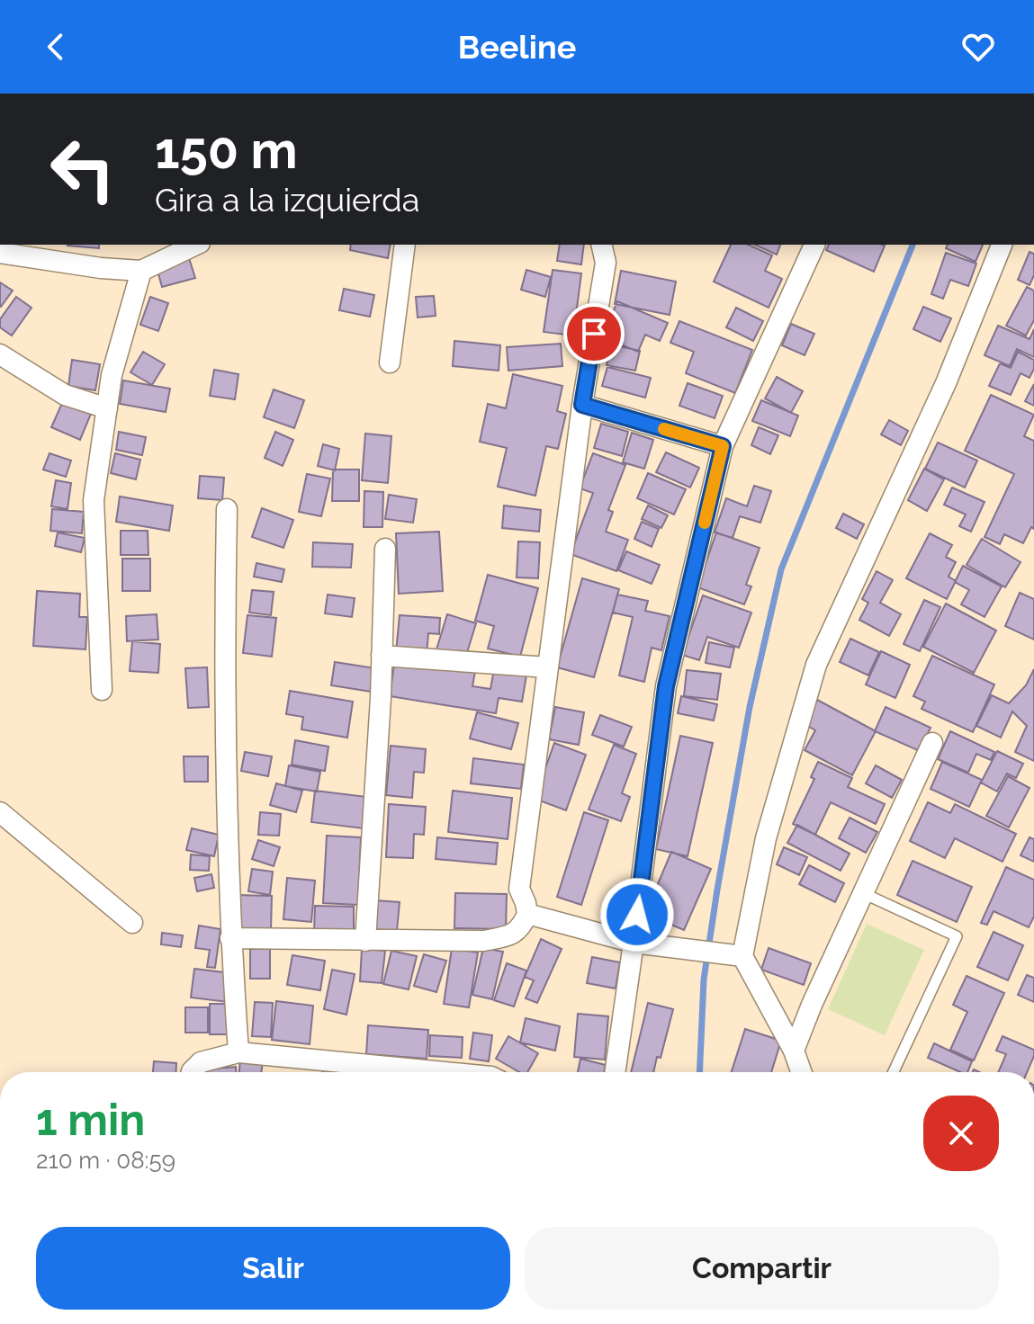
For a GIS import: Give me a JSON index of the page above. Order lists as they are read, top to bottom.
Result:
{
  "page": {
    "header": "Beeline",
    "turn": ["150 m", "Gira a la izquierda"],
    "heading": ["1 min", "210 m · 08:59"],
    "buttons": ["Salir", "Compartir"]
  }
}
